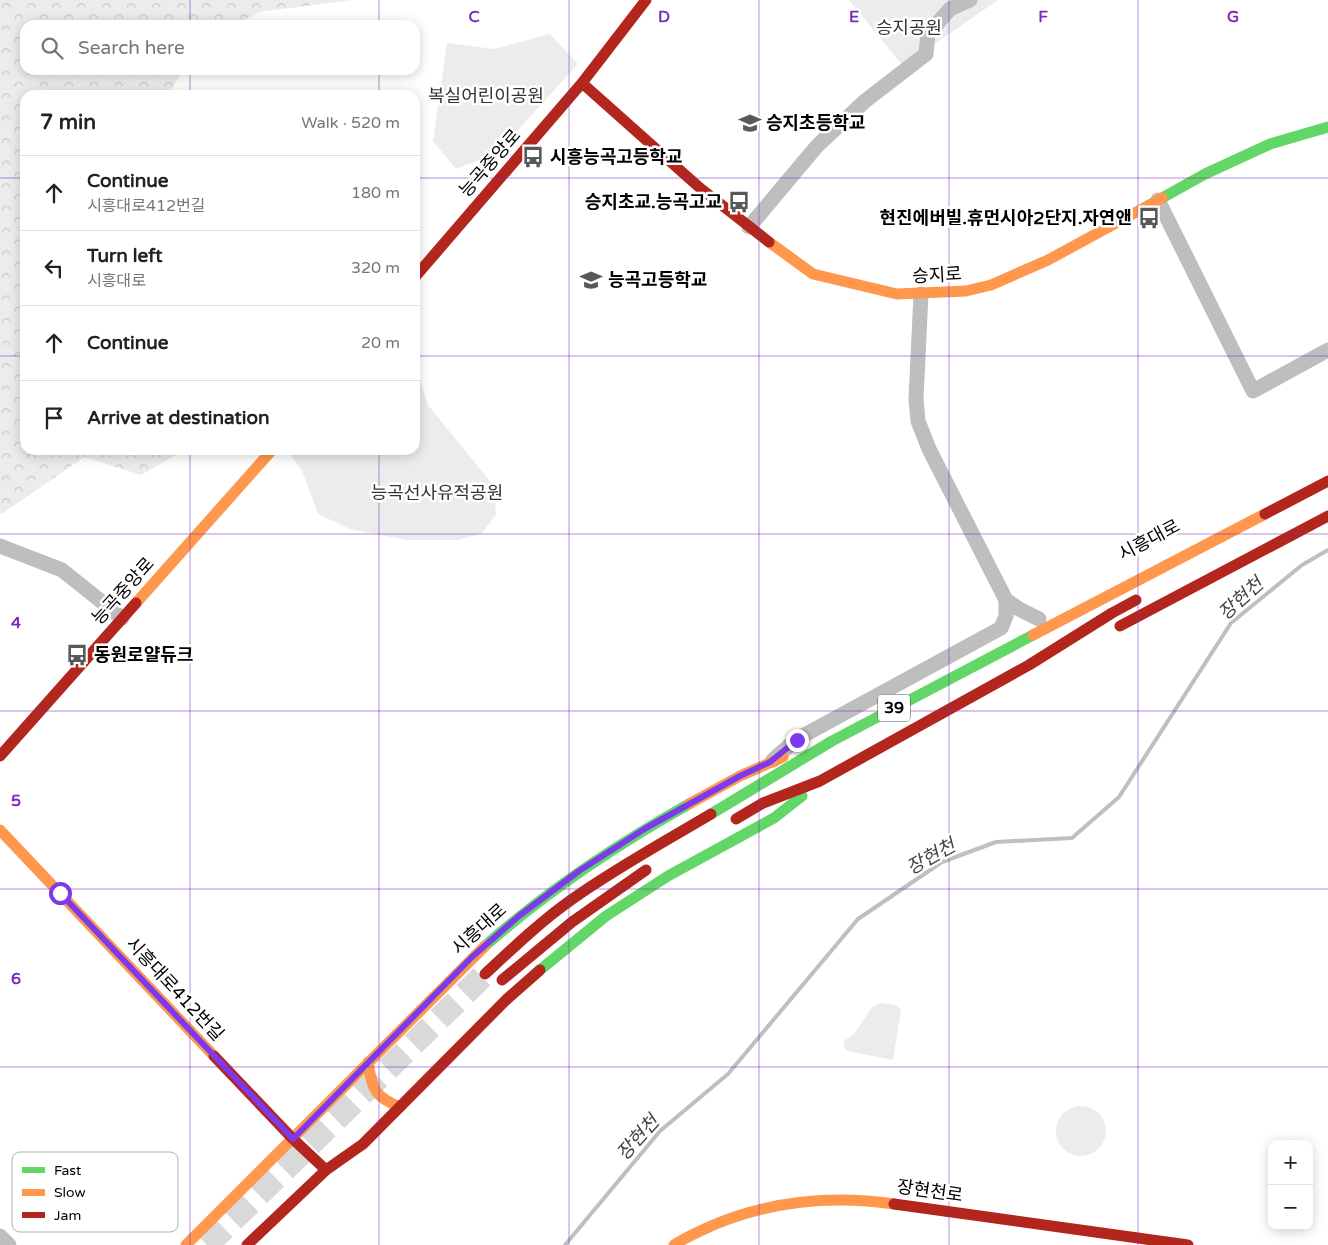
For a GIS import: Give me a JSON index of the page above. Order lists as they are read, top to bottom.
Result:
{
  "streets": {
    "main road": [
      "능곡중앙로",
      "승지로",
      "시흥대로",
      "39",
      "시흥대로412번길",
      "장현천로"
    ]
  },
  "crossings": [
    ["능곡중앙로", "승지로"],
    ["시흥대로", "시흥대로412번길"]
  ],
  "water": ["장현천"],
  "parks": ["승지공원", "복실어린이공원", "능곡선사유적공원"],
  "places": {
    "school or university": ["승지초등학교", "능곡고등학교"],
    "bus stop": [
      "시흥능곡고등학교",
      "승지초교.능곡고교",
      "현진에버빌.휴먼시아2단지.자연앤",
      "동원로얄듀크"
    ]
  },
  "legend": ["Fast", "Slow", "Jam"],
  "page": {
    "search": "Search here",
    "heading": ["7 min", "Walk · 520 m"],
    "list": [
      ["Continue", "시흥대로412번길", "180 m"],
      ["Turn left", "시흥대로", "320 m"],
      ["Continue", "20 m"],
      "Arrive at destination"
    ],
    "map_buttons": ["+", "−"]
  },
  "grid": {
    "columns": [
      "C",
      "D",
      "E",
      "F",
      "G"
    ],
    "rows": ["4", "5", "6"]
  }
}
